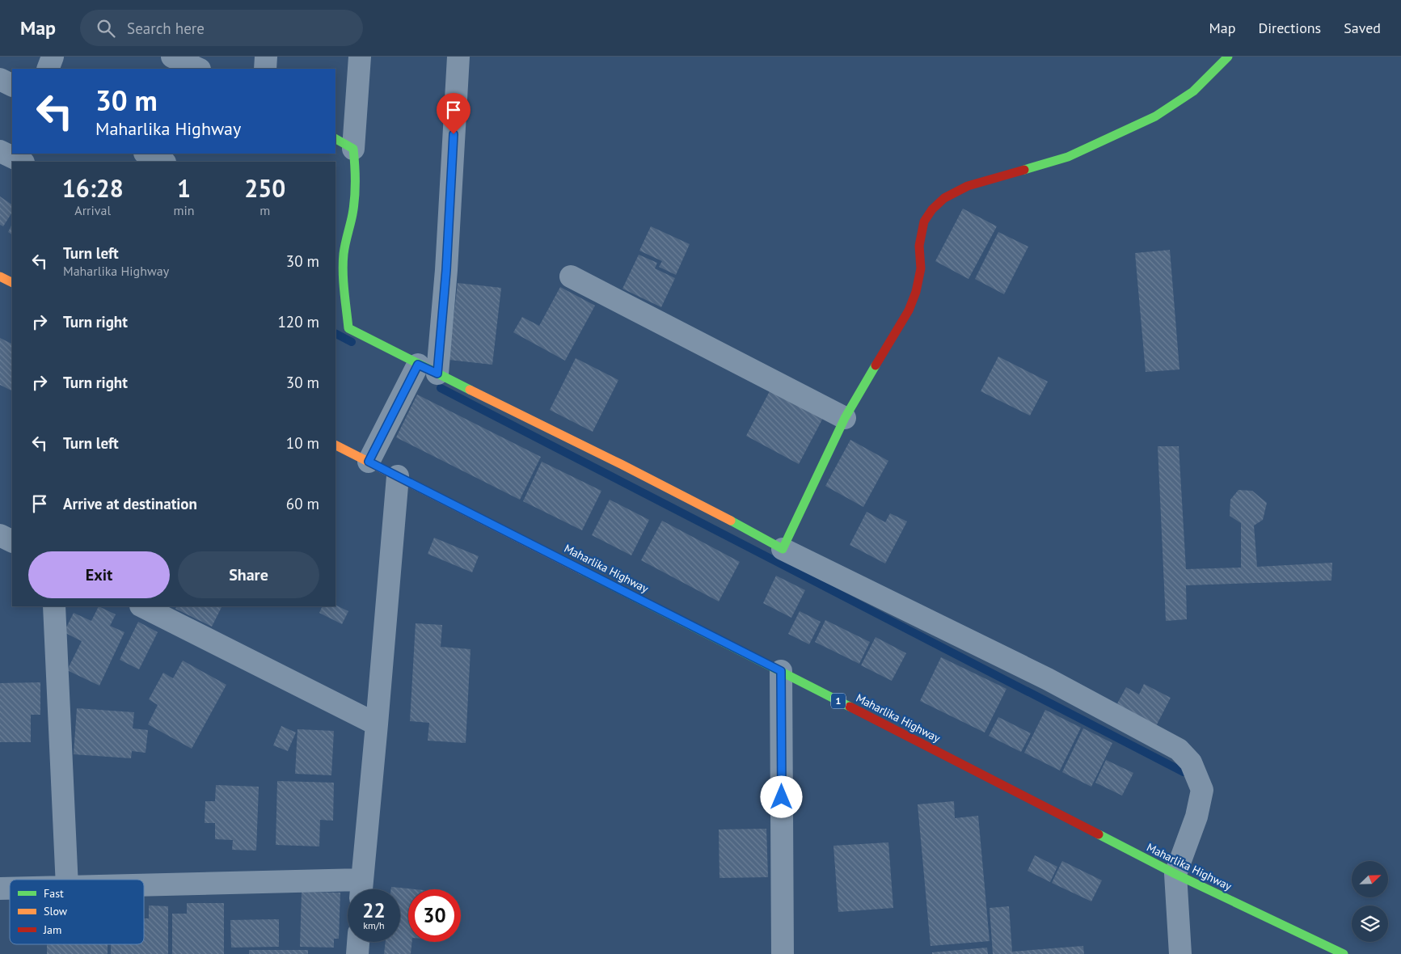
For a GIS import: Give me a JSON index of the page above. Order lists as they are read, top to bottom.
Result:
{
  "streets": {
    "main road": ["Maharlika Highway", "1"]
  },
  "legend": ["Fast", "Slow", "Jam"],
  "north": "top right",
  "page": {
    "header": "Map",
    "search": "Search here",
    "nav": ["Map", "Directions", "Saved"],
    "turn": ["30 m", "Maharlika Highway"],
    "eta": [
      "16:28",
      "Arrival",
      "1",
      "min",
      "250",
      "m"
    ],
    "list": [
      {
        "name": "Turn left",
        "note": "Maharlika Highway",
        "value": "30 m"
      },
      {
        "name": "Turn right",
        "value": "120 m"
      },
      {
        "name": "Turn right",
        "value": "30 m"
      },
      {
        "name": "Turn left",
        "value": "10 m"
      },
      {
        "name": "Arrive at destination",
        "value": "60 m"
      }
    ],
    "buttons": ["Exit", "Share"],
    "speed": "22 km/h",
    "limit": "30"
  }
}
